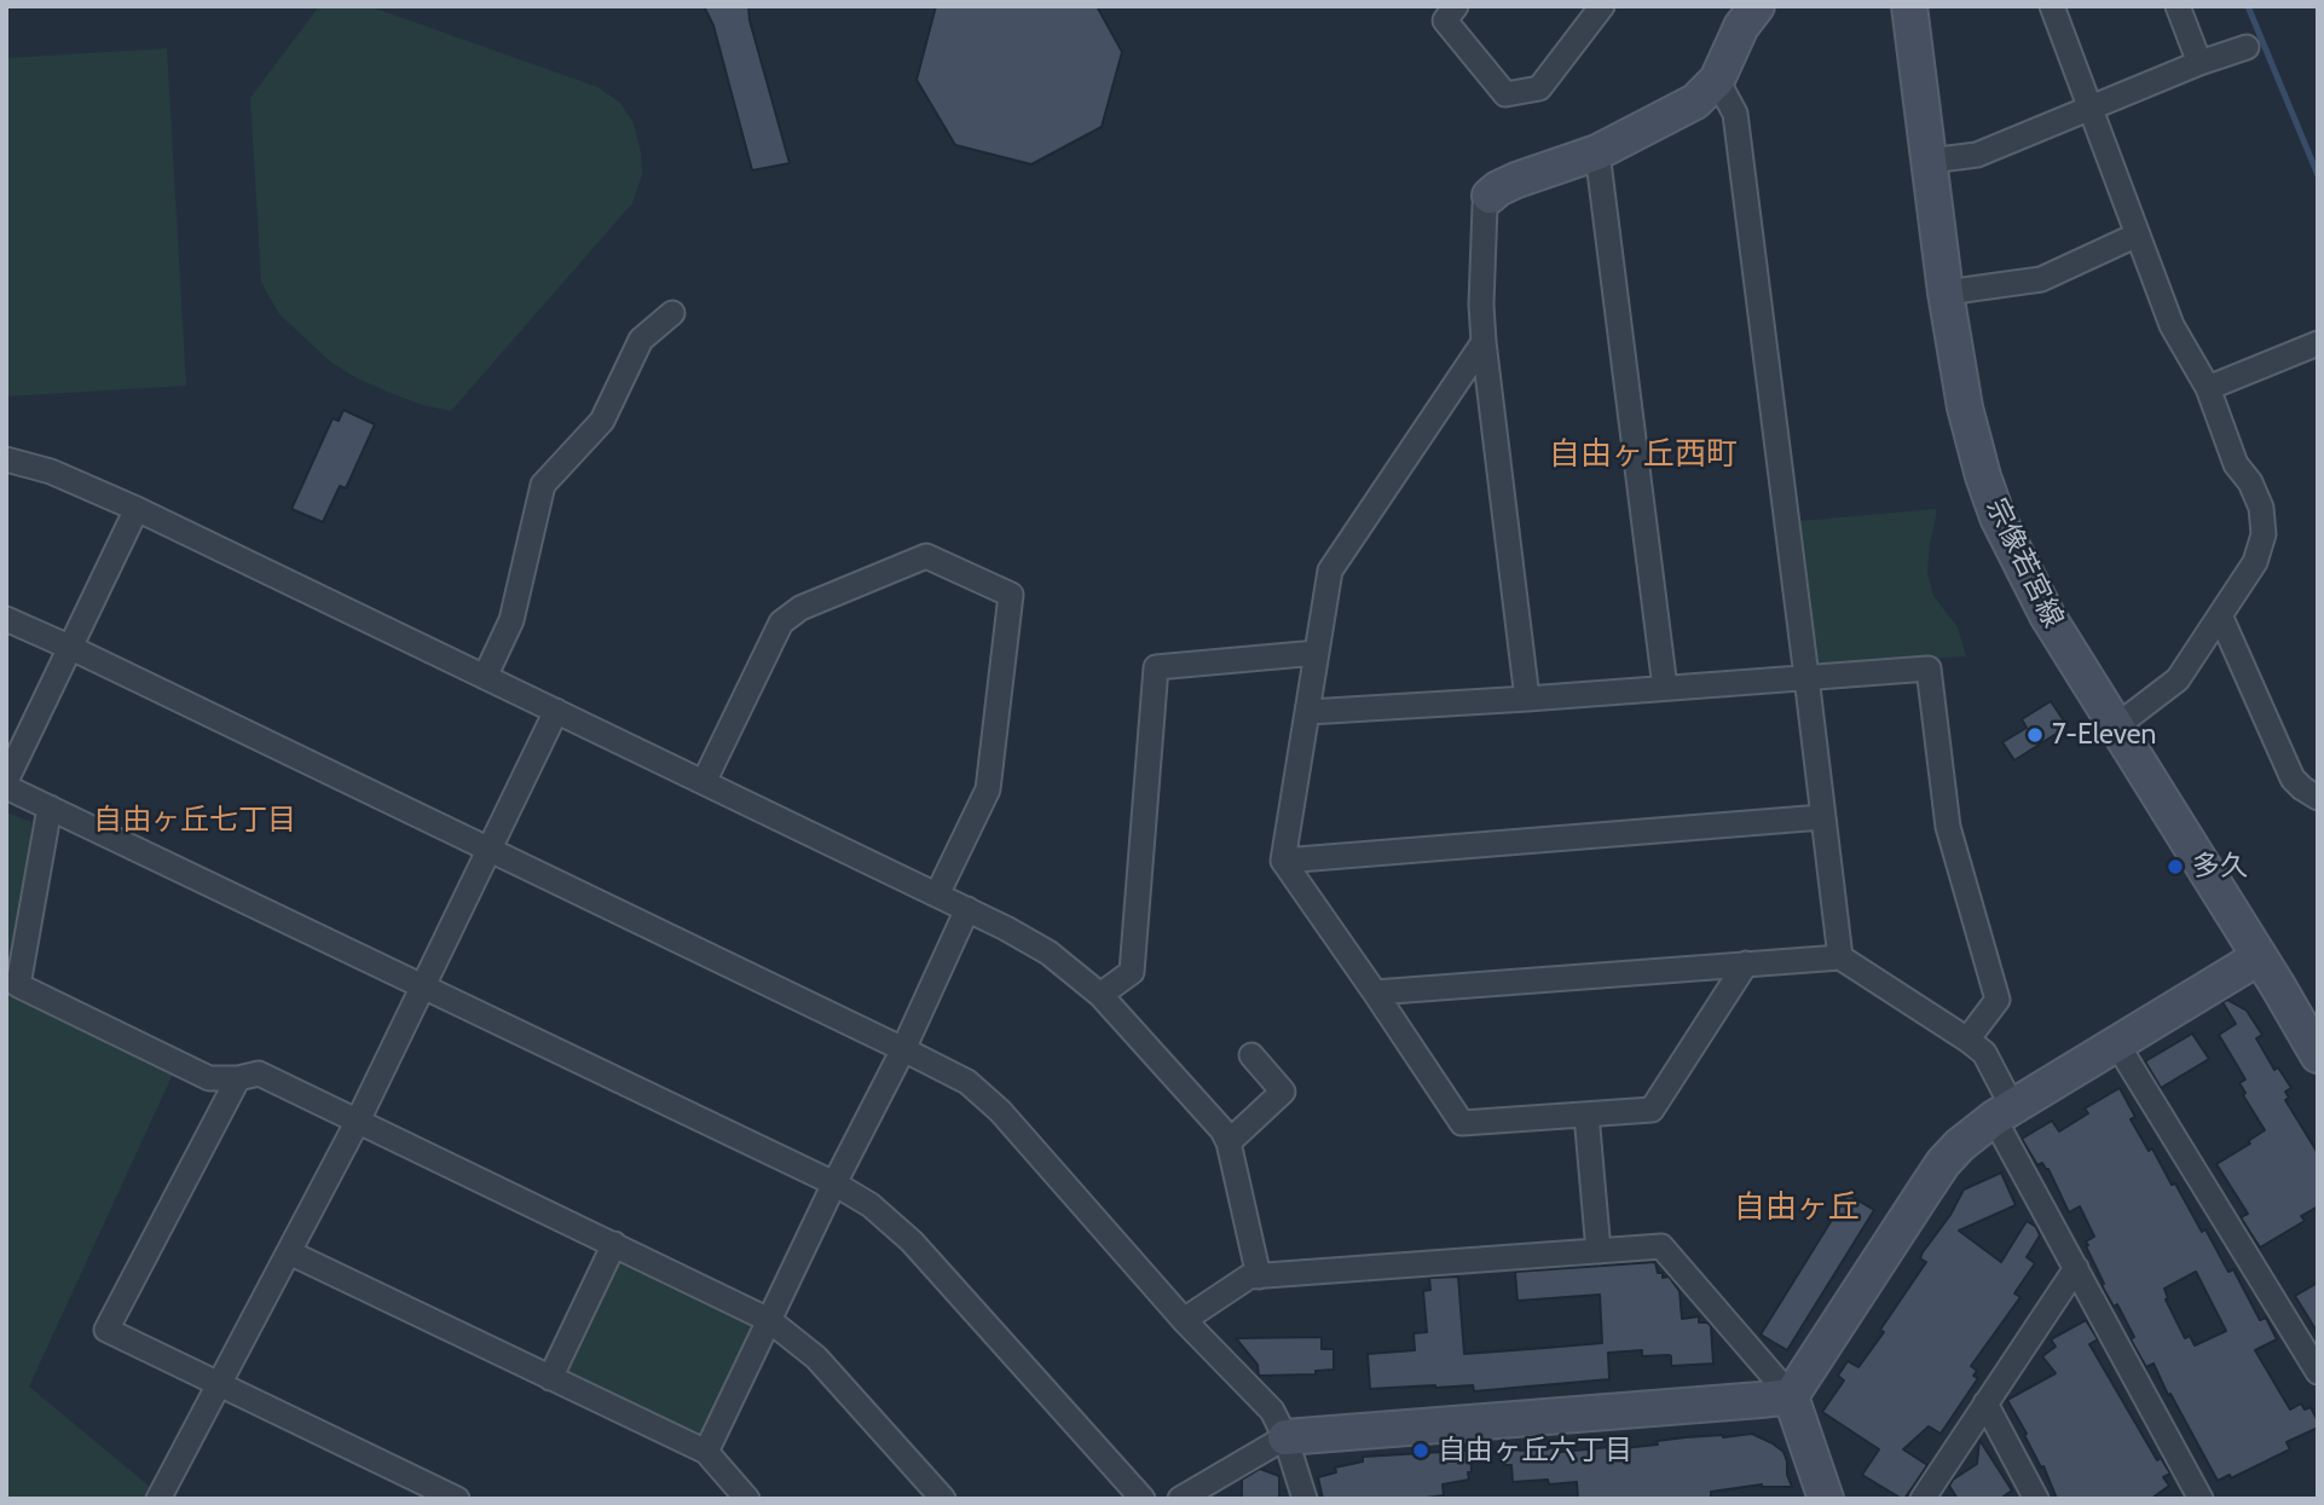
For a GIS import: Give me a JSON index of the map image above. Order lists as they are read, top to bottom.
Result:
{
  "streets": {
    "street": ["宗像若宮線"]
  },
  "districts": ["自由ヶ丘西町", "自由ヶ丘七丁目", "自由ヶ丘"],
  "places": ["7-Eleven", "多久", "自由ヶ丘六丁目"]
}
